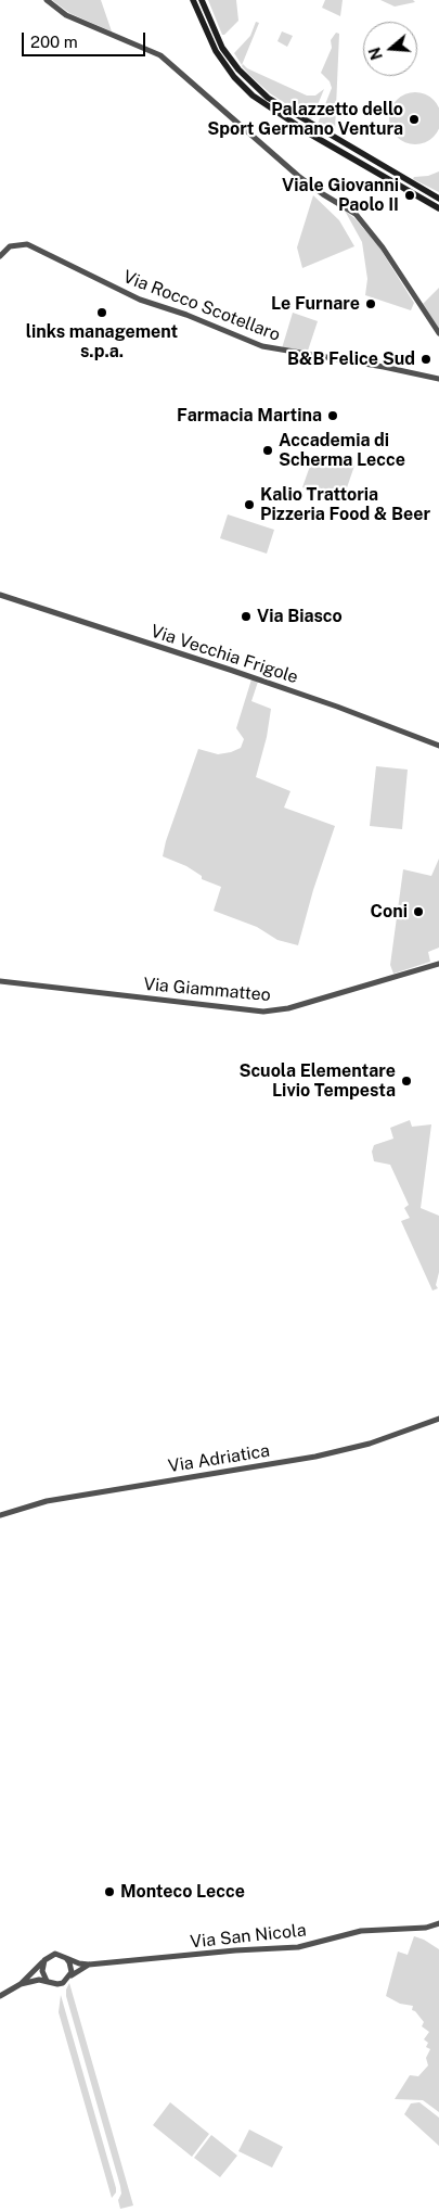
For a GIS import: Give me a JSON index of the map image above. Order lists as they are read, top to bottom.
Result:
{
  "streets": {
    "street": [
      "Via Rocco Scotellaro",
      "Via Vecchia Frigole",
      "Via Giammatteo",
      "Via Adriatica",
      "Via San Nicola"
    ]
  },
  "places": [
    "Palazzetto dello Sport Germano Ventura",
    "Viale Giovanni Paolo II",
    "Le Furnare",
    "links management s.p.a.",
    "B&B Felice Sud",
    "Farmacia Martina",
    "Accademia di Scherma Lecce",
    "Kalio Trattoria Pizzeria Food & Beer",
    "Via Biasco",
    "Coni",
    "Scuola Elementare Livio Tempesta",
    "Monteco Lecce"
  ],
  "scale_bar": "200 m",
  "north": "left"
}
